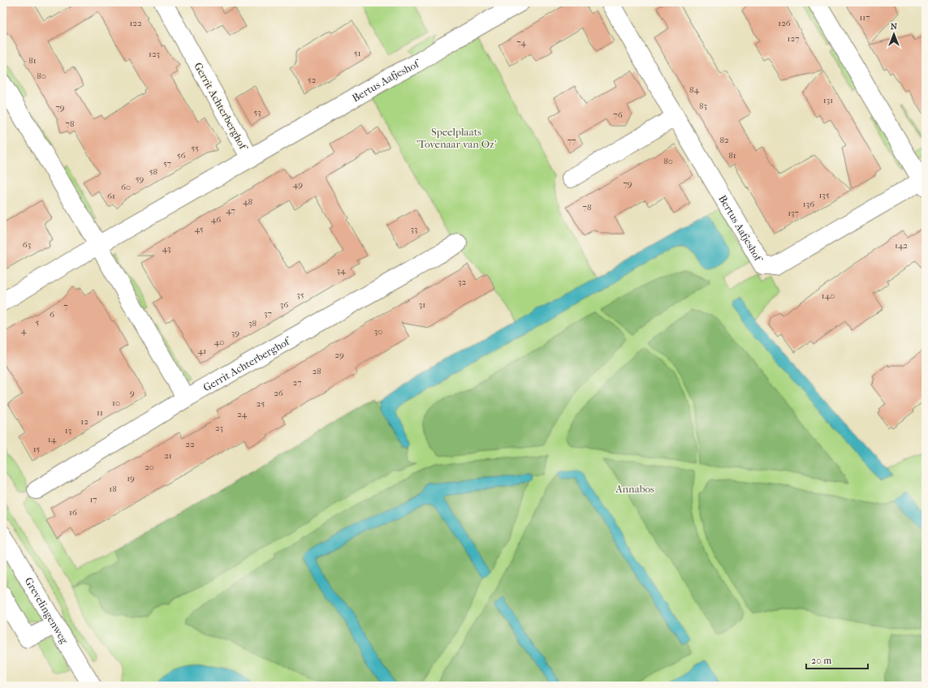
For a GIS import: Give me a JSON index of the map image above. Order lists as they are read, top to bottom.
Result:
{
  "streets": {
    "street": ["Bertus Aafjeshof", "Gerrit Achterberghof", "Grevelingenweg"]
  },
  "crossings": [
    ["Bertus Aafjeshof", "Gerrit Achterberghof"]
  ],
  "parks": ["Speelplaats 'Tovenaar van Oz'", "Annabos"],
  "house_numbers": [
    "117",
    "122",
    "126",
    "127",
    "74",
    "51",
    "123",
    "81",
    "80",
    "52",
    "84",
    "131",
    "83",
    "79",
    "53",
    "76",
    "78",
    "82",
    "77",
    "55",
    "56",
    "81",
    "80",
    "57",
    "58",
    "59",
    "79",
    "49",
    "60",
    "135",
    "61",
    "48",
    "136",
    "78",
    "47",
    "137",
    "46",
    "45",
    "33",
    "63",
    "142",
    "43",
    "34",
    "32",
    "35",
    "140",
    "36",
    "31",
    "7",
    "37",
    "6",
    "5",
    "38",
    "4",
    "30",
    "39",
    "40",
    "41",
    "29",
    "28",
    "27",
    "9",
    "26",
    "10",
    "25",
    "11",
    "24",
    "12",
    "23",
    "13",
    "14",
    "22",
    "15",
    "21",
    "20",
    "19",
    "18",
    "17",
    "16"
  ],
  "scale_bar": "20 m",
  "north": "top"
}
